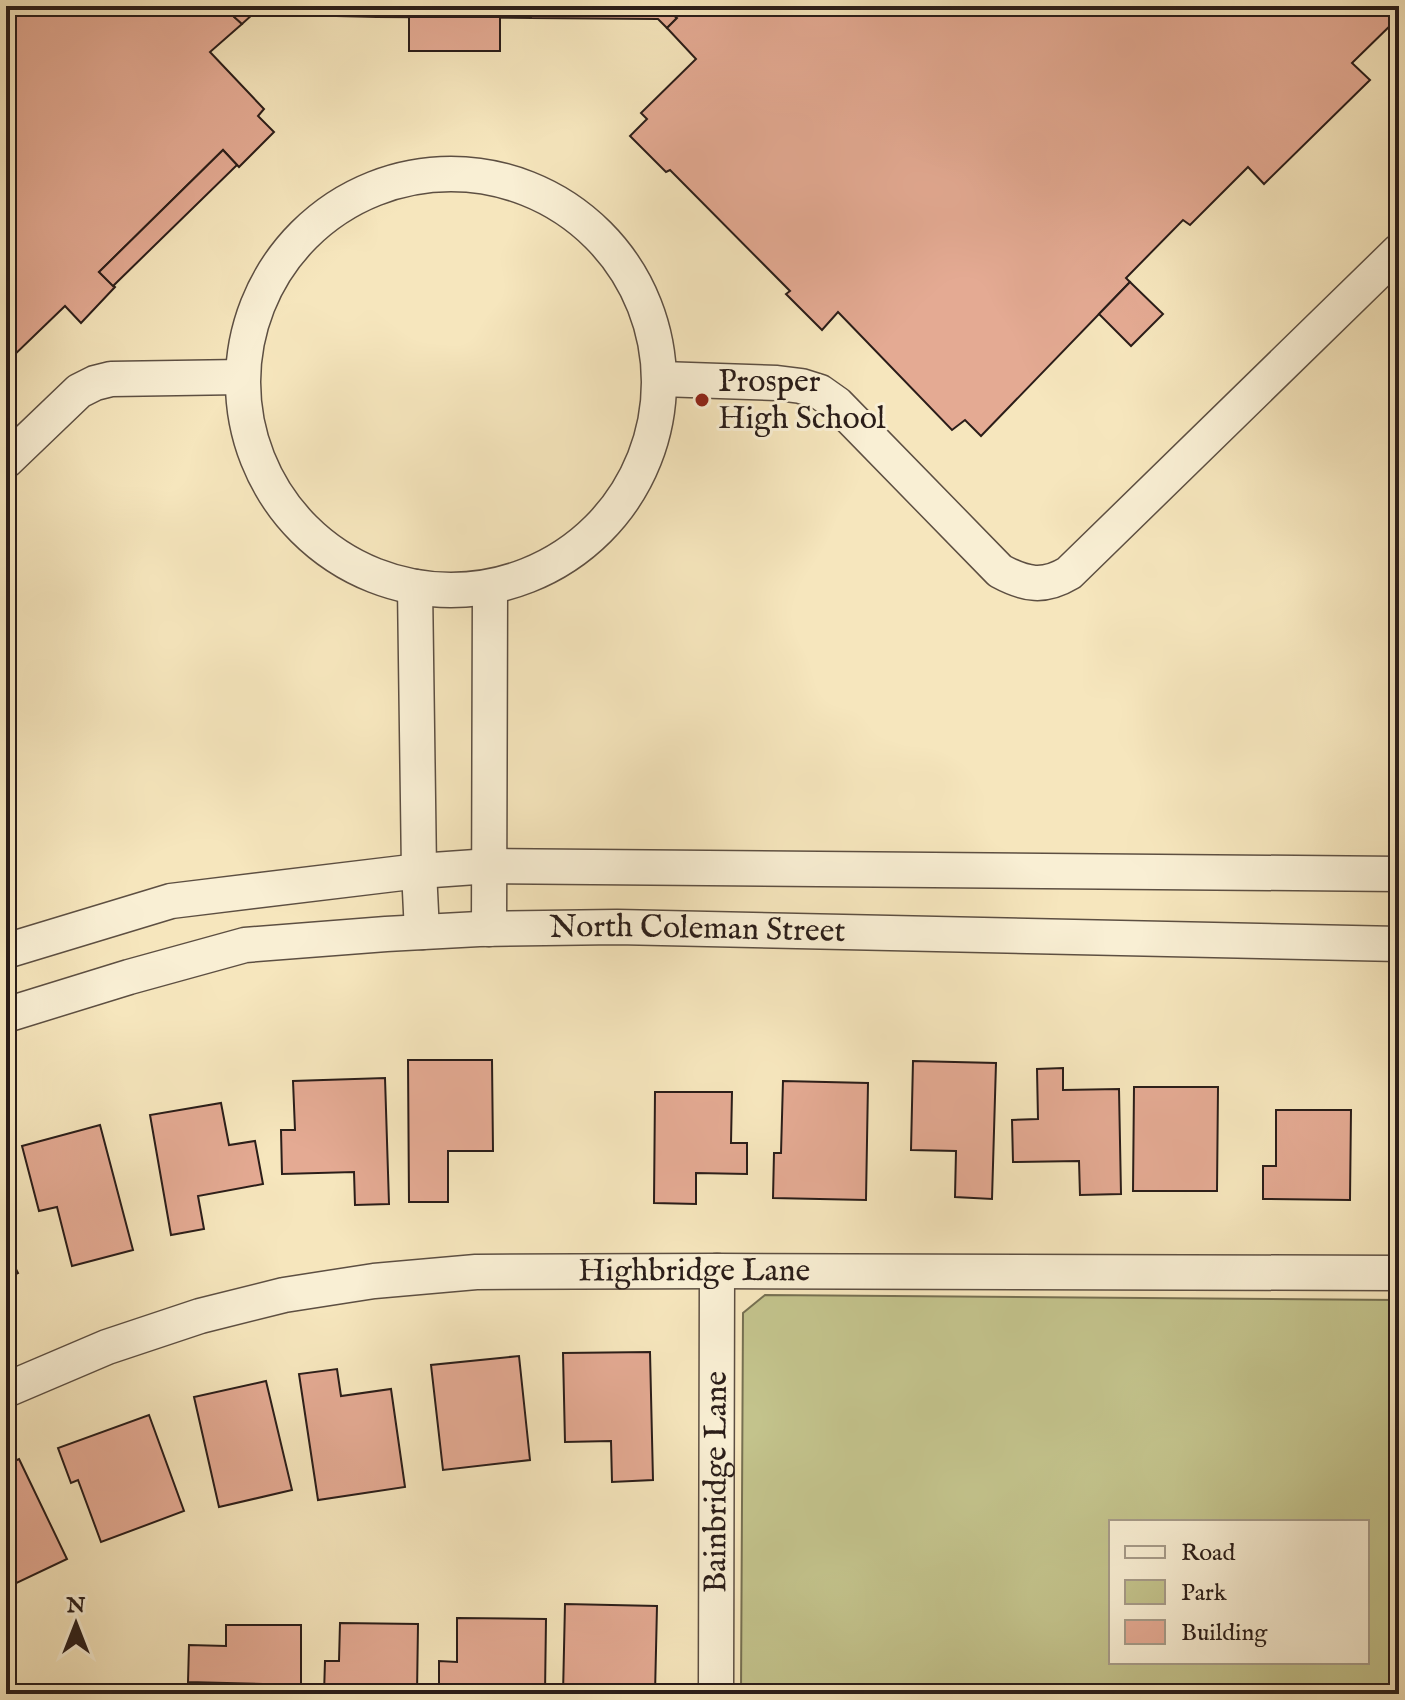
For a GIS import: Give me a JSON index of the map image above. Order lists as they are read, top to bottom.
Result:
{
  "streets": {
    "street": ["North Coleman Street", "Highbridge Lane", "Bainbridge Lane"]
  },
  "crossings": [
    ["Highbridge Lane", "Bainbridge Lane"]
  ],
  "places": ["Prosper High School"],
  "legend": ["Road", "Park", "Building"],
  "north": "top"
}
